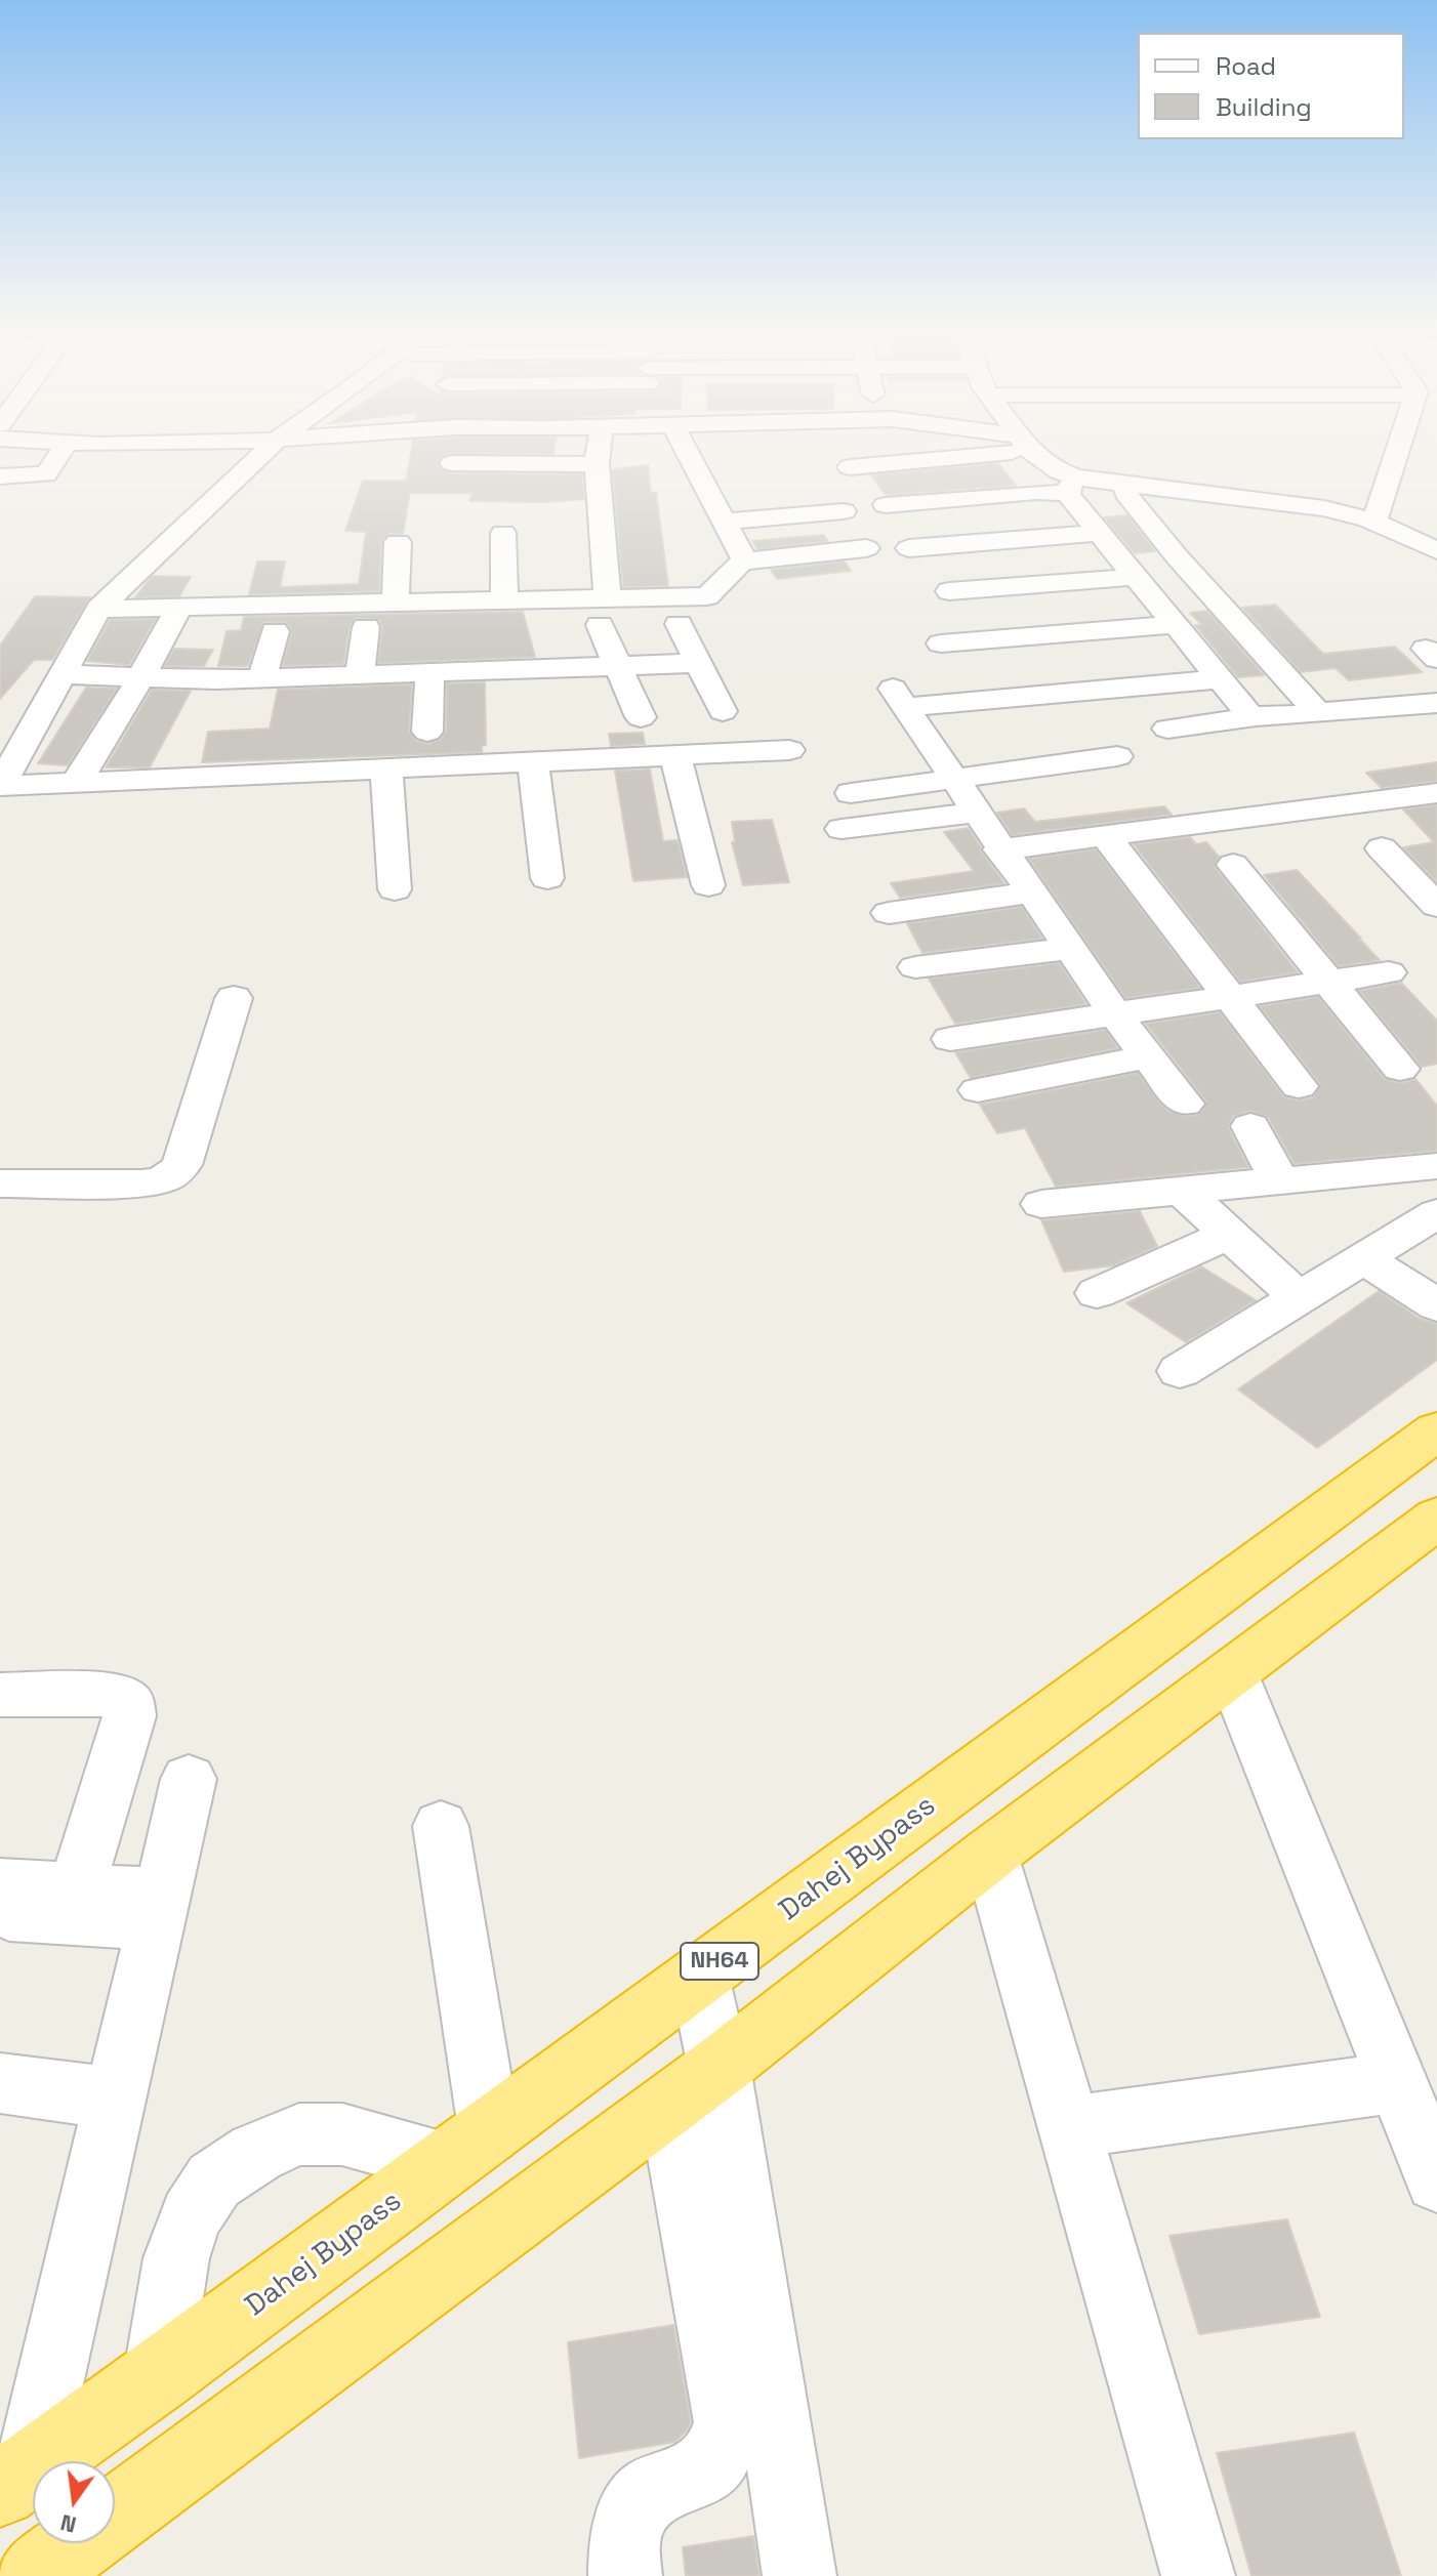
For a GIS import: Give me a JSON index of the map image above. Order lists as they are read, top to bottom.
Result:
{
  "streets": {
    "highway": ["Dahej Bypass", "NH64"]
  },
  "legend": ["Road", "Building"],
  "north": "bottom"
}
